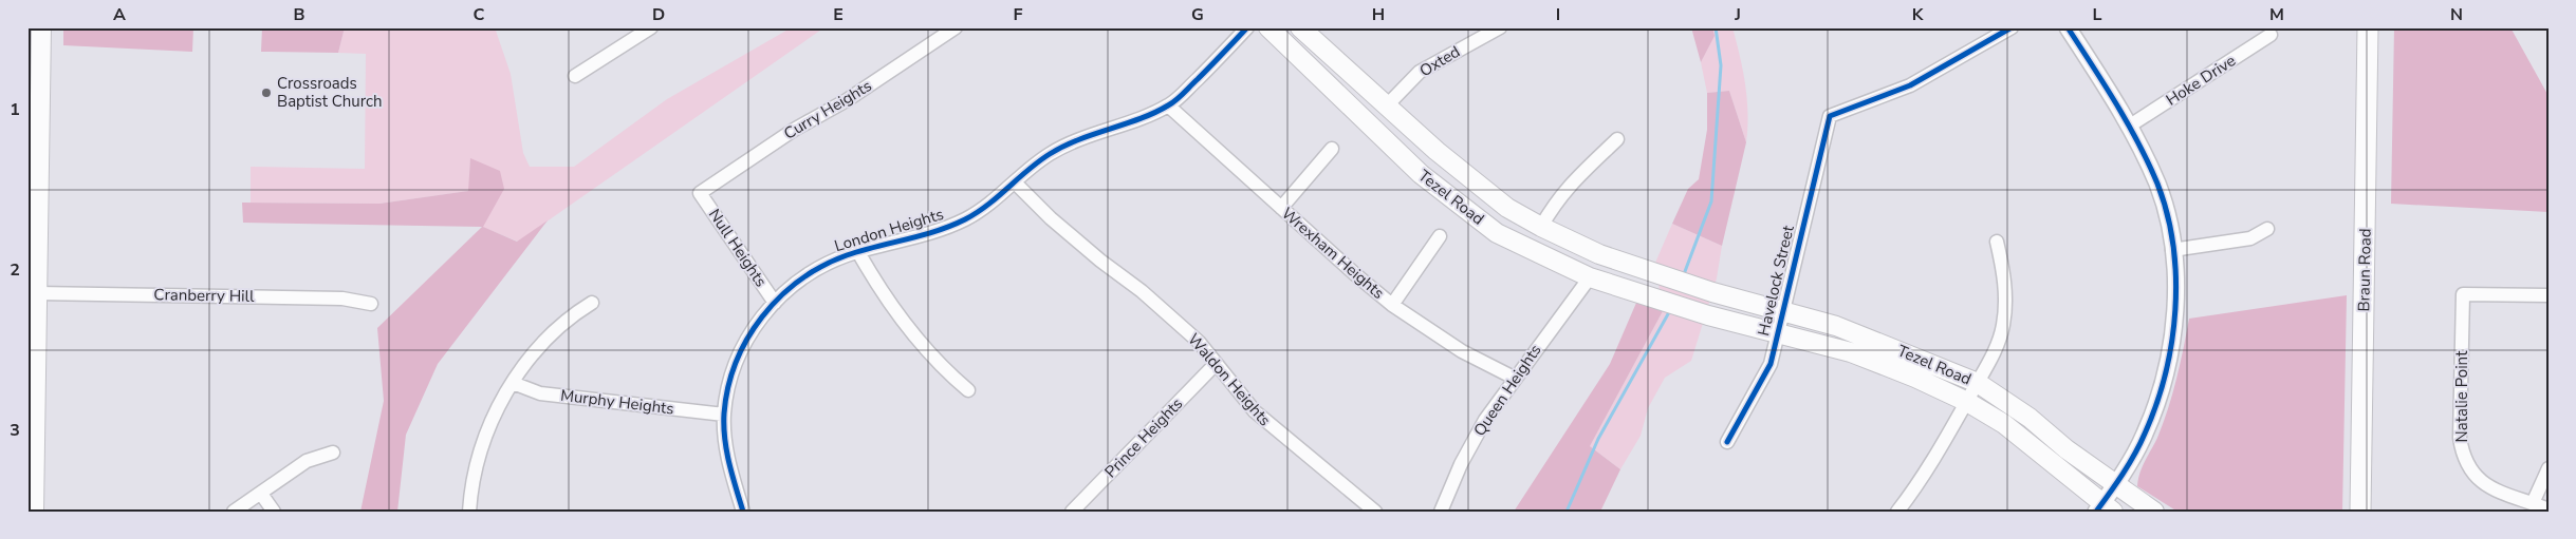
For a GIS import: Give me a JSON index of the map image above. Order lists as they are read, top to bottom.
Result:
{
  "streets": {
    "main road": ["Tezel Road", "Braun Road"],
    "street": [
      "Oxted",
      "Hoke Drive",
      "Curry Heights",
      "London Heights",
      "Null Heights",
      "Wrexham Heights",
      "Havelock Street",
      "Cranberry Hill",
      "Waldon Heights",
      "Queen Heights",
      "Natalie Point",
      "Murphy Heights",
      "Prince Heights"
    ]
  },
  "crossings": [
    ["Oxted", "Tezel Road"],
    ["Curry Heights", "Null Heights"],
    ["Tezel Road", "Havelock Street"],
    ["Tezel Road", "Queen Heights"],
    ["London Heights", "Null Heights"],
    ["London Heights", "Wrexham Heights"],
    ["London Heights", "Waldon Heights"],
    ["London Heights", "Murphy Heights"],
    ["Wrexham Heights", "Queen Heights"],
    ["Waldon Heights", "Prince Heights"]
  ],
  "places": ["Crossroads Baptist Church"],
  "grid": {
    "columns": [
      "A",
      "B",
      "C",
      "D",
      "E",
      "F",
      "G",
      "H",
      "I",
      "J",
      "K",
      "L",
      "M",
      "N"
    ],
    "rows": ["1", "2", "3"]
  }
}
